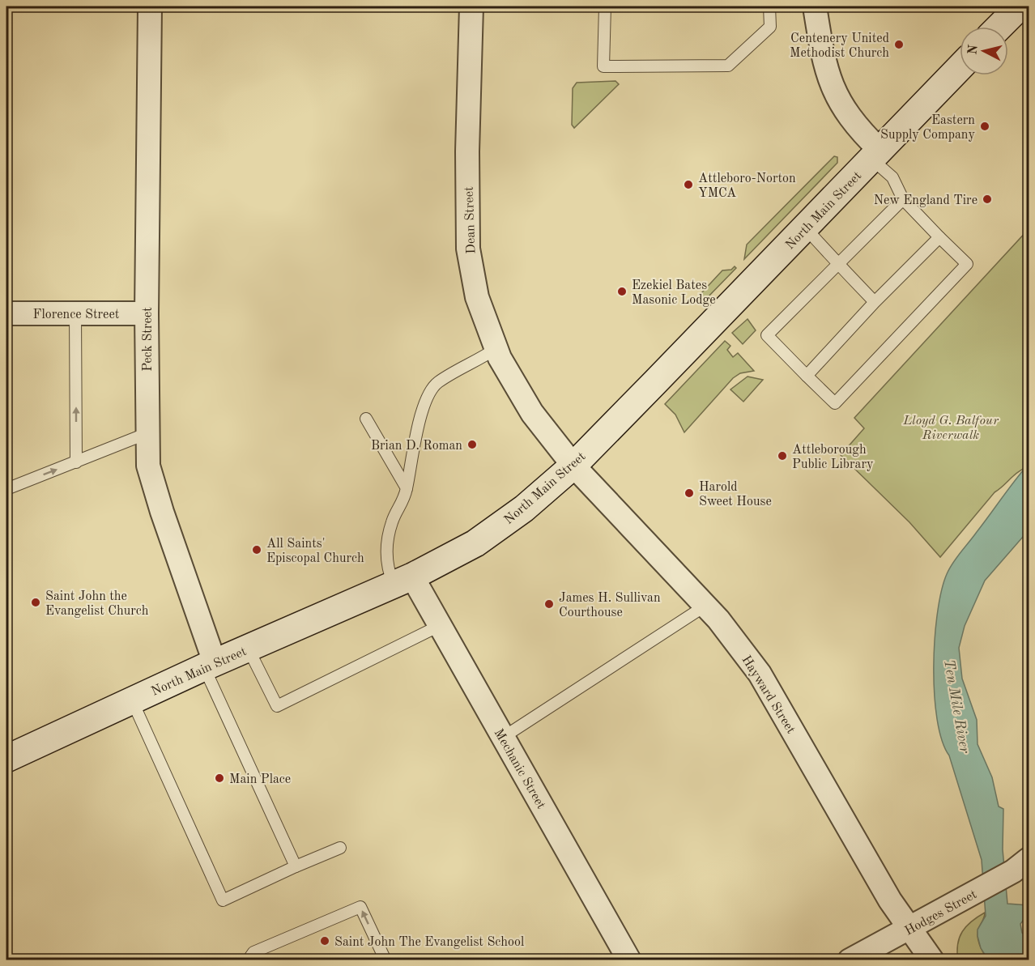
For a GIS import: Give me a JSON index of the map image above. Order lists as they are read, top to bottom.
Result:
{
  "streets": {
    "main road": ["North Main Street"],
    "street": [
      "Dean Street",
      "Florence Street",
      "Peck Street",
      "Hayward Street",
      "Mechanic Street",
      "Hodges Street"
    ]
  },
  "crossings": [
    ["North Main Street", "Dean Street"],
    ["North Main Street", "Peck Street"],
    ["North Main Street", "Hayward Street"],
    ["North Main Street", "Mechanic Street"],
    ["Dean Street", "Hayward Street"],
    ["Florence Street", "Peck Street"],
    ["Hayward Street", "Hodges Street"]
  ],
  "water": ["Ten Mile River"],
  "parks": ["Lloyd G. Balfour Riverwalk"],
  "places": [
    "Centenery United Methodist Church",
    "Eastern Supply Company",
    "Attleboro-Norton YMCA",
    "New England Tire",
    "Ezekiel Bates Masonic Lodge",
    "Brian D. Roman",
    "Attleborough Public Library",
    "Harold Sweet House",
    "All Saints' Episcopal Church",
    "Saint John the Evangelist Church",
    "James H. Sullivan Courthouse",
    "Main Place",
    "Saint John The Evangelist School"
  ],
  "north": "left"
}
